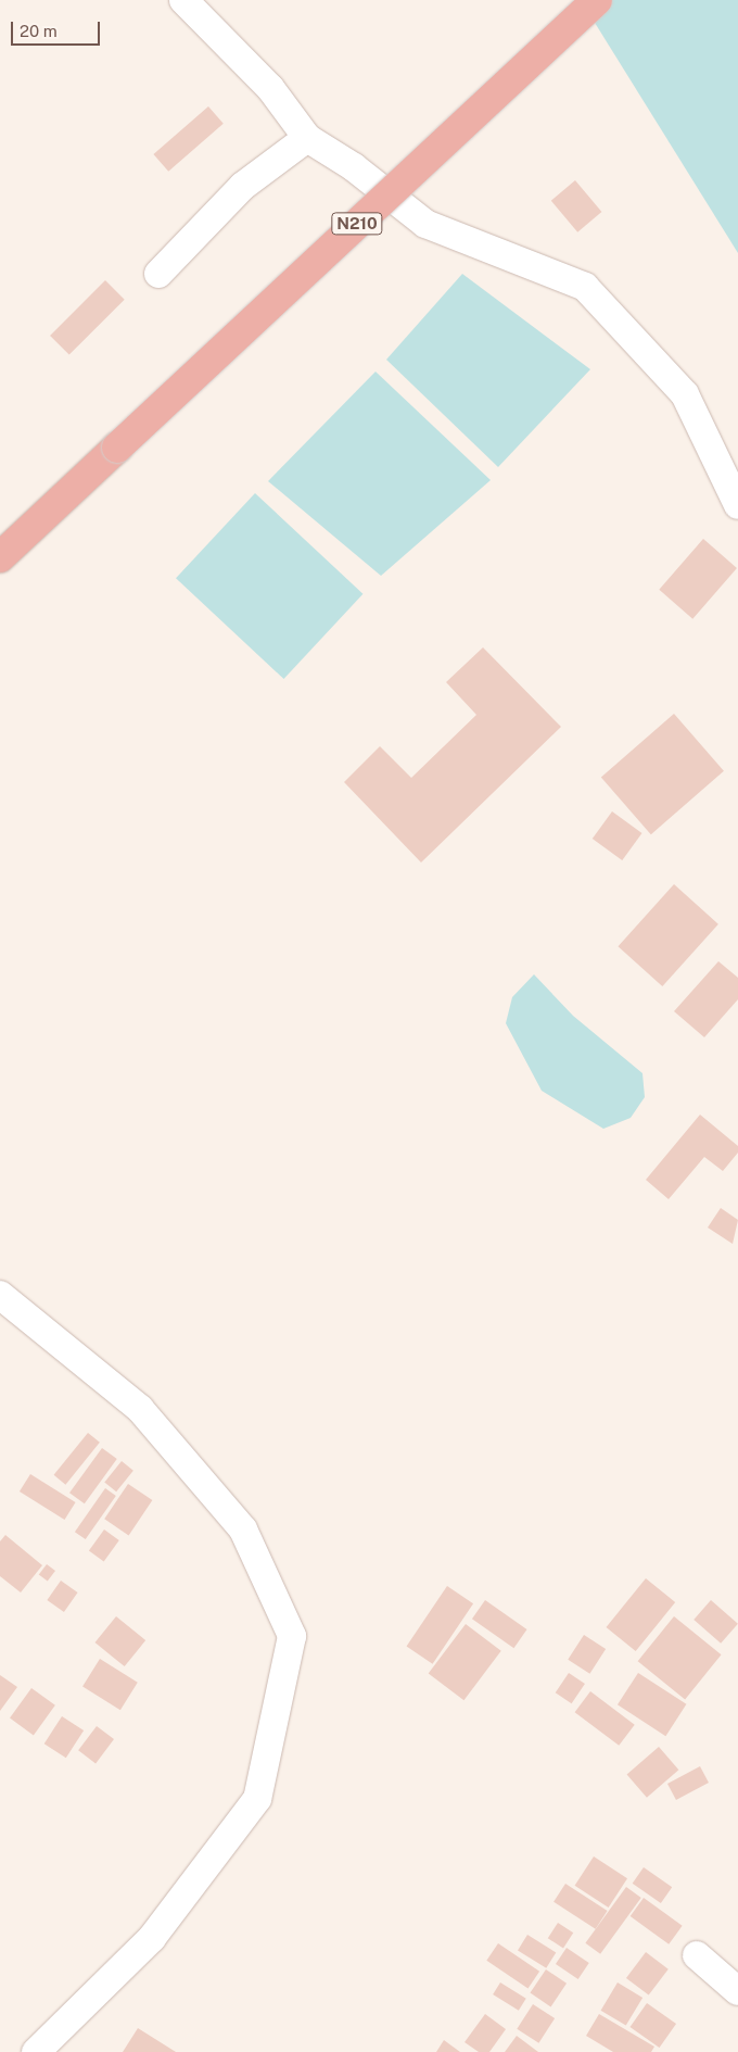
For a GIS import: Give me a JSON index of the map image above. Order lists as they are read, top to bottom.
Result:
{
  "streets": {
    "highway": ["N210"]
  },
  "scale_bar": "20 m"
}
